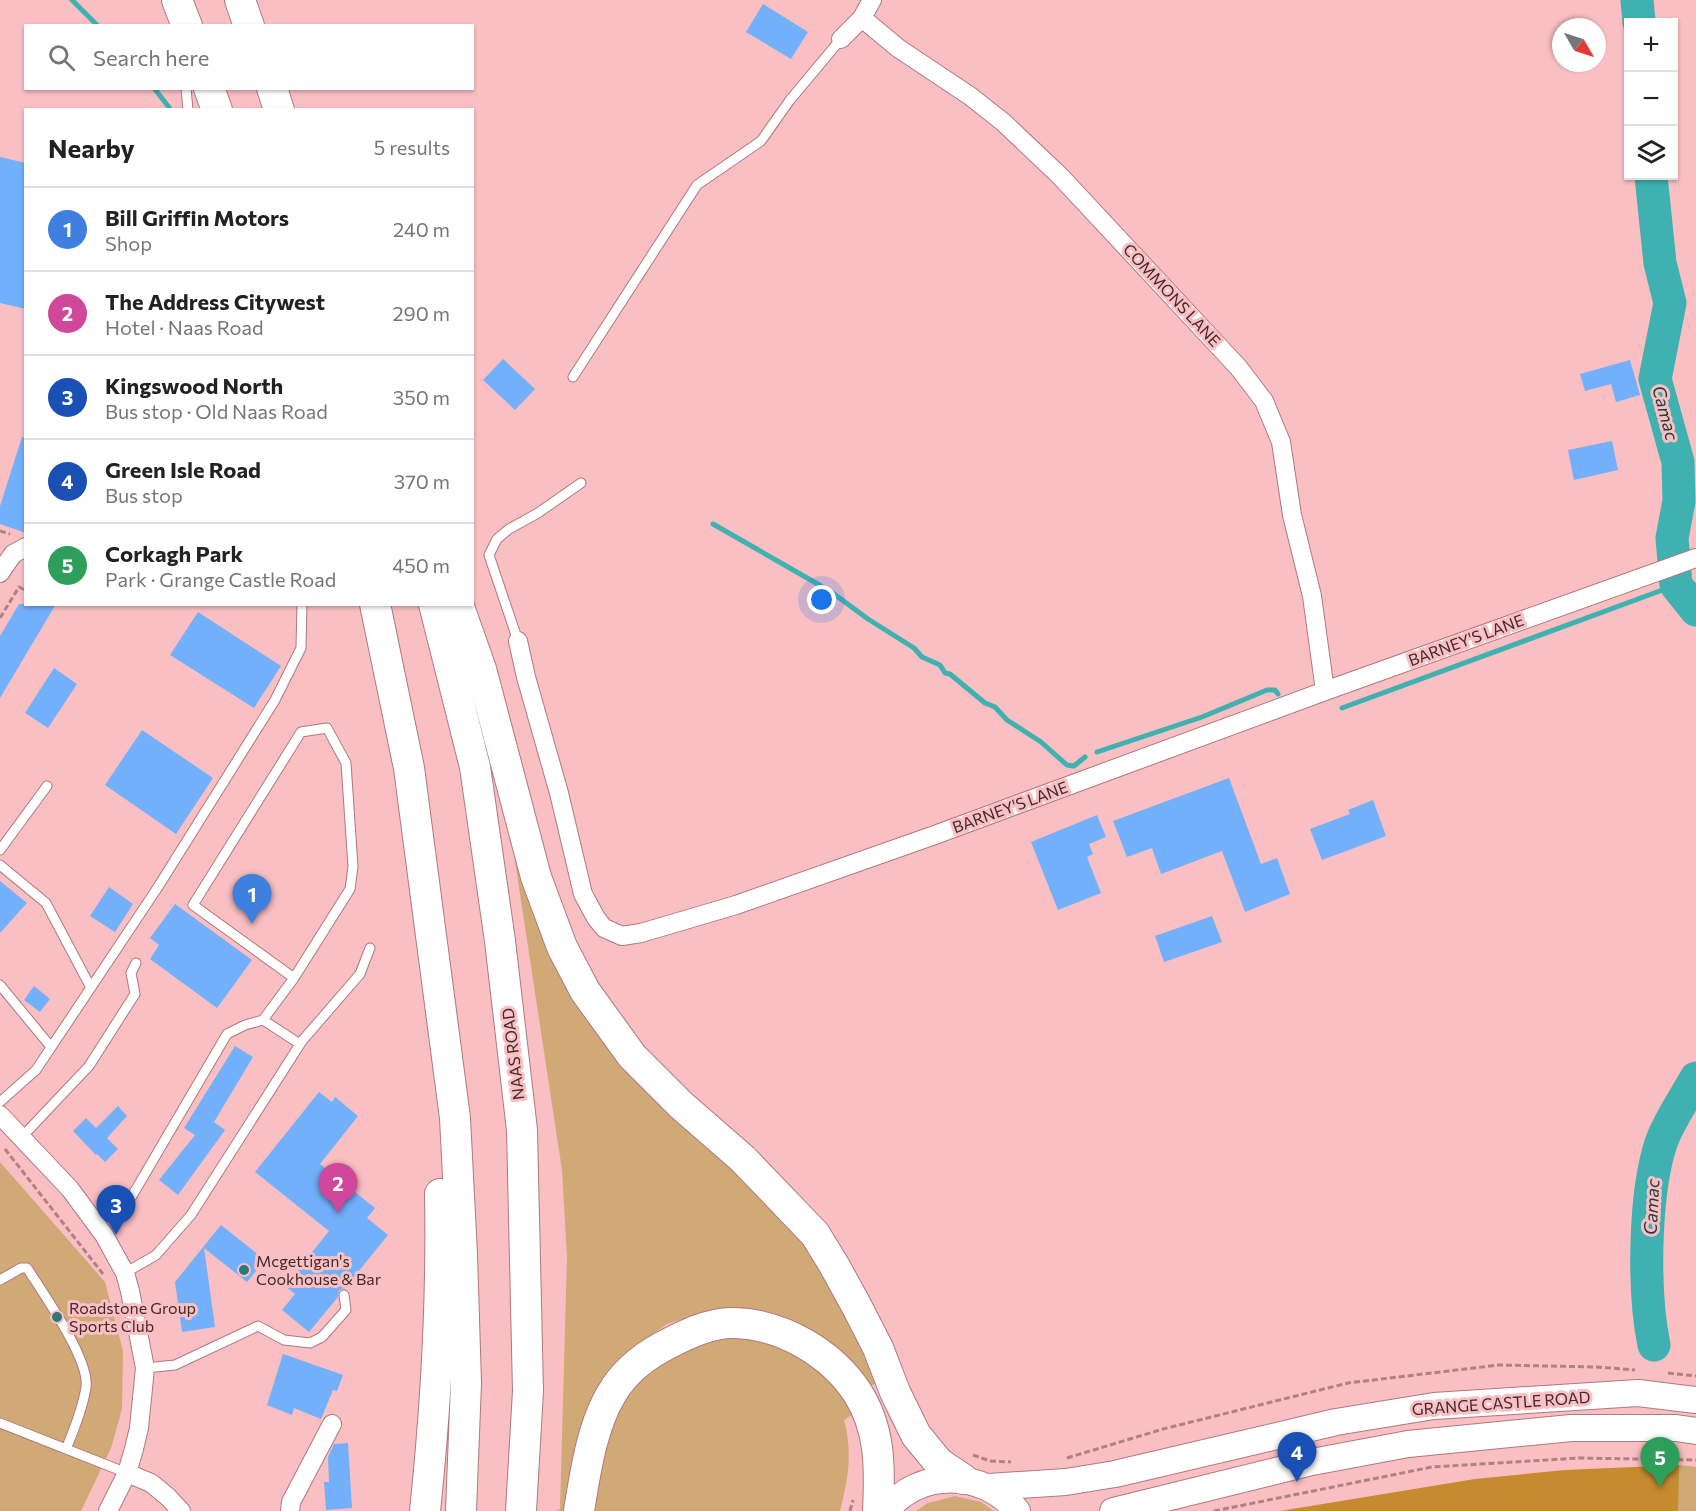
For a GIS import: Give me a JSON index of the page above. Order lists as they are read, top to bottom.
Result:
{
  "streets": {
    "highway": ["NAAS ROAD"],
    "main road": ["GRANGE CASTLE ROAD"],
    "street": ["COMMONS LANE", "BARNEY'S LANE"]
  },
  "crossings": [
    ["COMMONS LANE", "BARNEY'S LANE"]
  ],
  "water": ["Camac"],
  "places": ["Mcgettigan's Cookhouse & Bar", "Roadstone Group Sports Club"],
  "north": "bottom right",
  "page": {
    "map_buttons": ["+", "−"],
    "search": "Search here",
    "heading": ["Nearby", "5 results"],
    "list": [
      {
        "mark": "1",
        "name": "Bill Griffin Motors",
        "note": "Shop",
        "value": "240 m"
      },
      {
        "mark": "2",
        "name": "The Address Citywest",
        "note": "Hotel · Naas Road",
        "value": "290 m"
      },
      {
        "mark": "3",
        "name": "Kingswood North",
        "note": "Bus stop · Old Naas Road",
        "value": "350 m"
      },
      {
        "mark": "4",
        "name": "Green Isle Road",
        "note": "Bus stop",
        "value": "370 m"
      },
      {
        "mark": "5",
        "name": "Corkagh Park",
        "note": "Park · Grange Castle Road",
        "value": "450 m"
      }
    ],
    "pins": [
      "1",
      "2",
      "3",
      "4",
      "5"
    ]
  }
}
